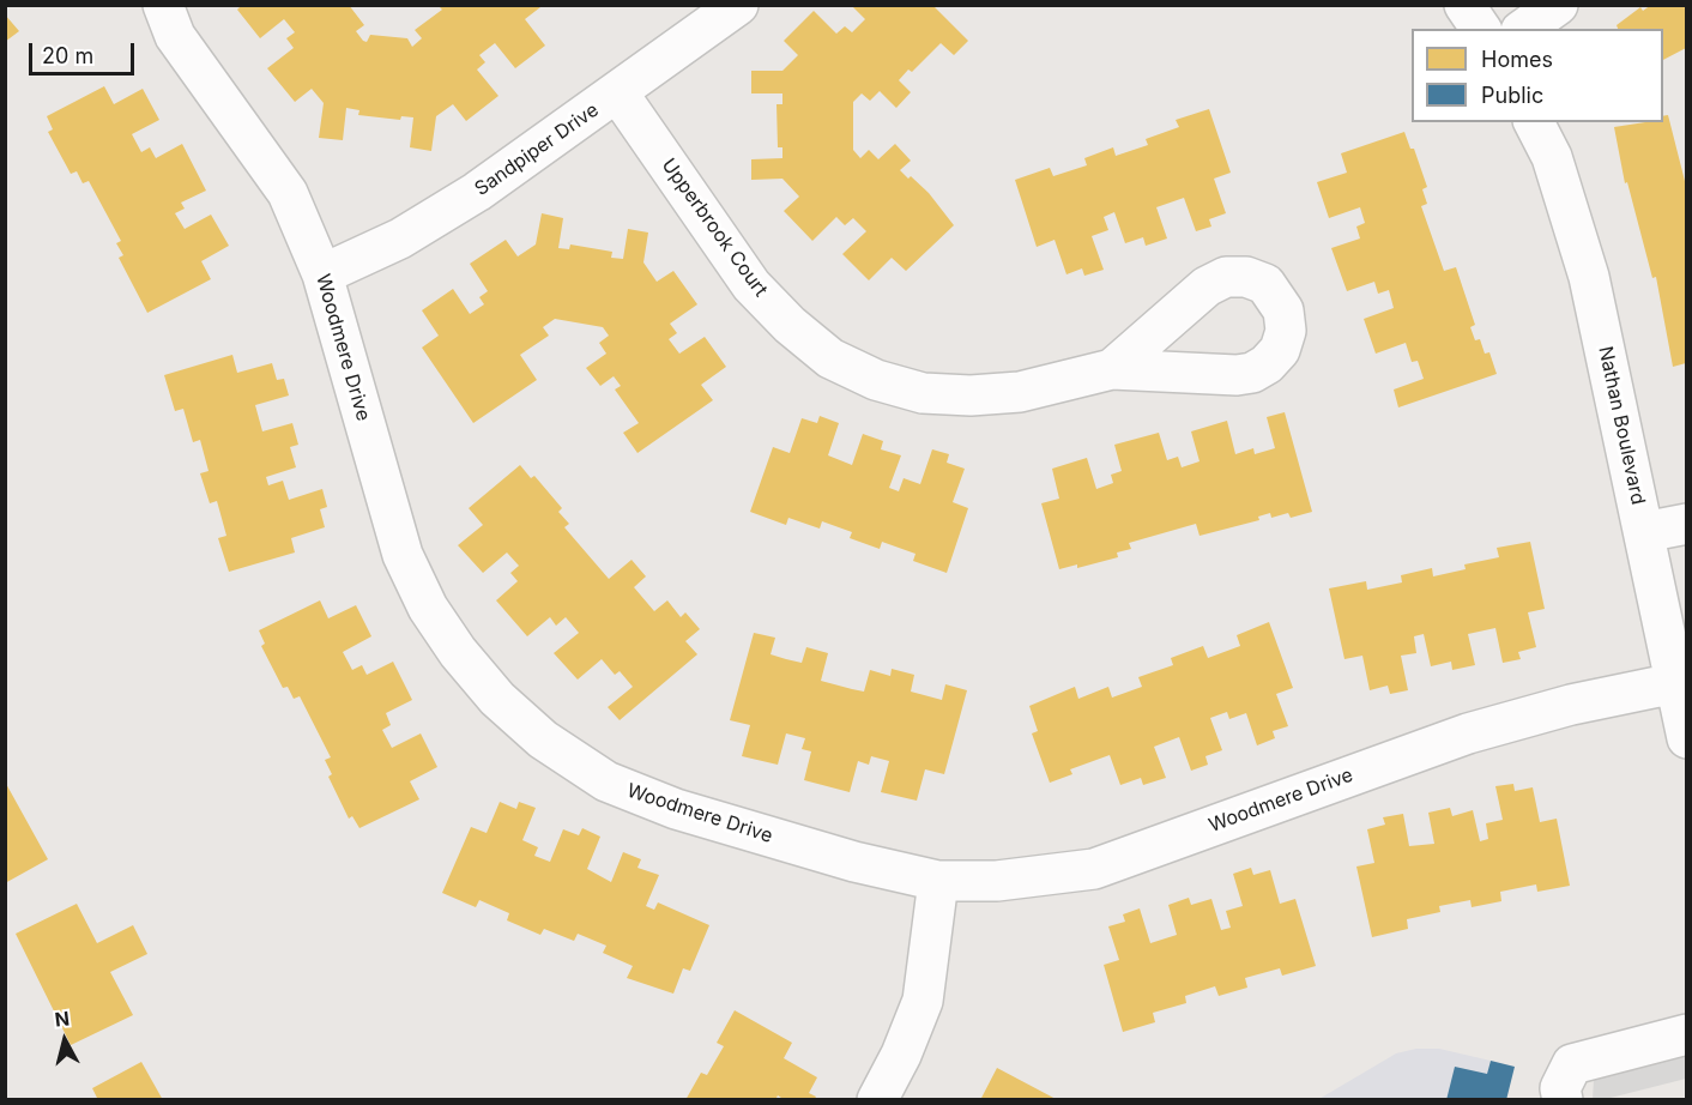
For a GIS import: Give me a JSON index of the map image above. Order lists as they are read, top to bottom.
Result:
{
  "streets": {
    "street": [
      "Sandpiper Drive",
      "Upperbrook Court",
      "Woodmere Drive",
      "Nathan Boulevard"
    ]
  },
  "crossings": [
    ["Sandpiper Drive", "Upperbrook Court"],
    ["Sandpiper Drive", "Woodmere Drive"],
    ["Woodmere Drive", "Nathan Boulevard"]
  ],
  "legend": ["Homes", "Public"],
  "scale_bar": "20 m",
  "north": "top"
}
